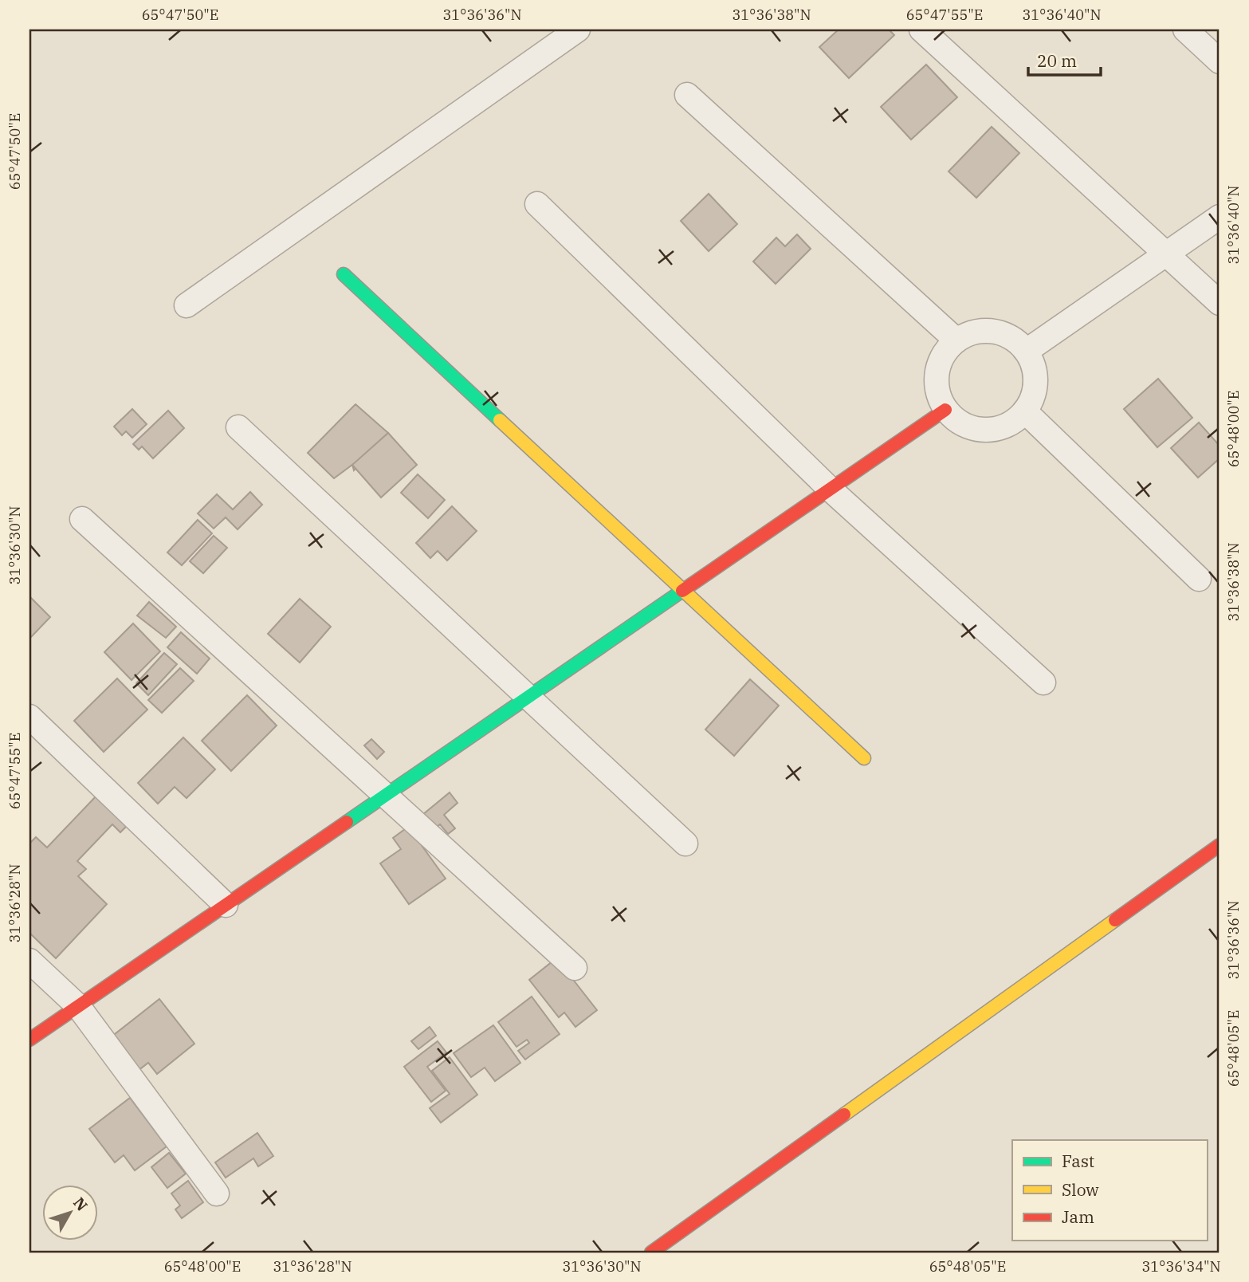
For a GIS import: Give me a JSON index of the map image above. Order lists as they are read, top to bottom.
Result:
{
  "legend": ["Fast", "Slow", "Jam"],
  "scale_bar": "20 m",
  "north": "top right",
  "coordinates": [
    "65°47'50\"E",
    "31°36'36\"N",
    "31°36'38\"N",
    "65°47'55\"E",
    "31°36'40\"N",
    "65°48'00\"E",
    "31°36'30\"N",
    "31°36'28\"N",
    "65°48'05\"E",
    "31°36'34\"N"
  ]
}
